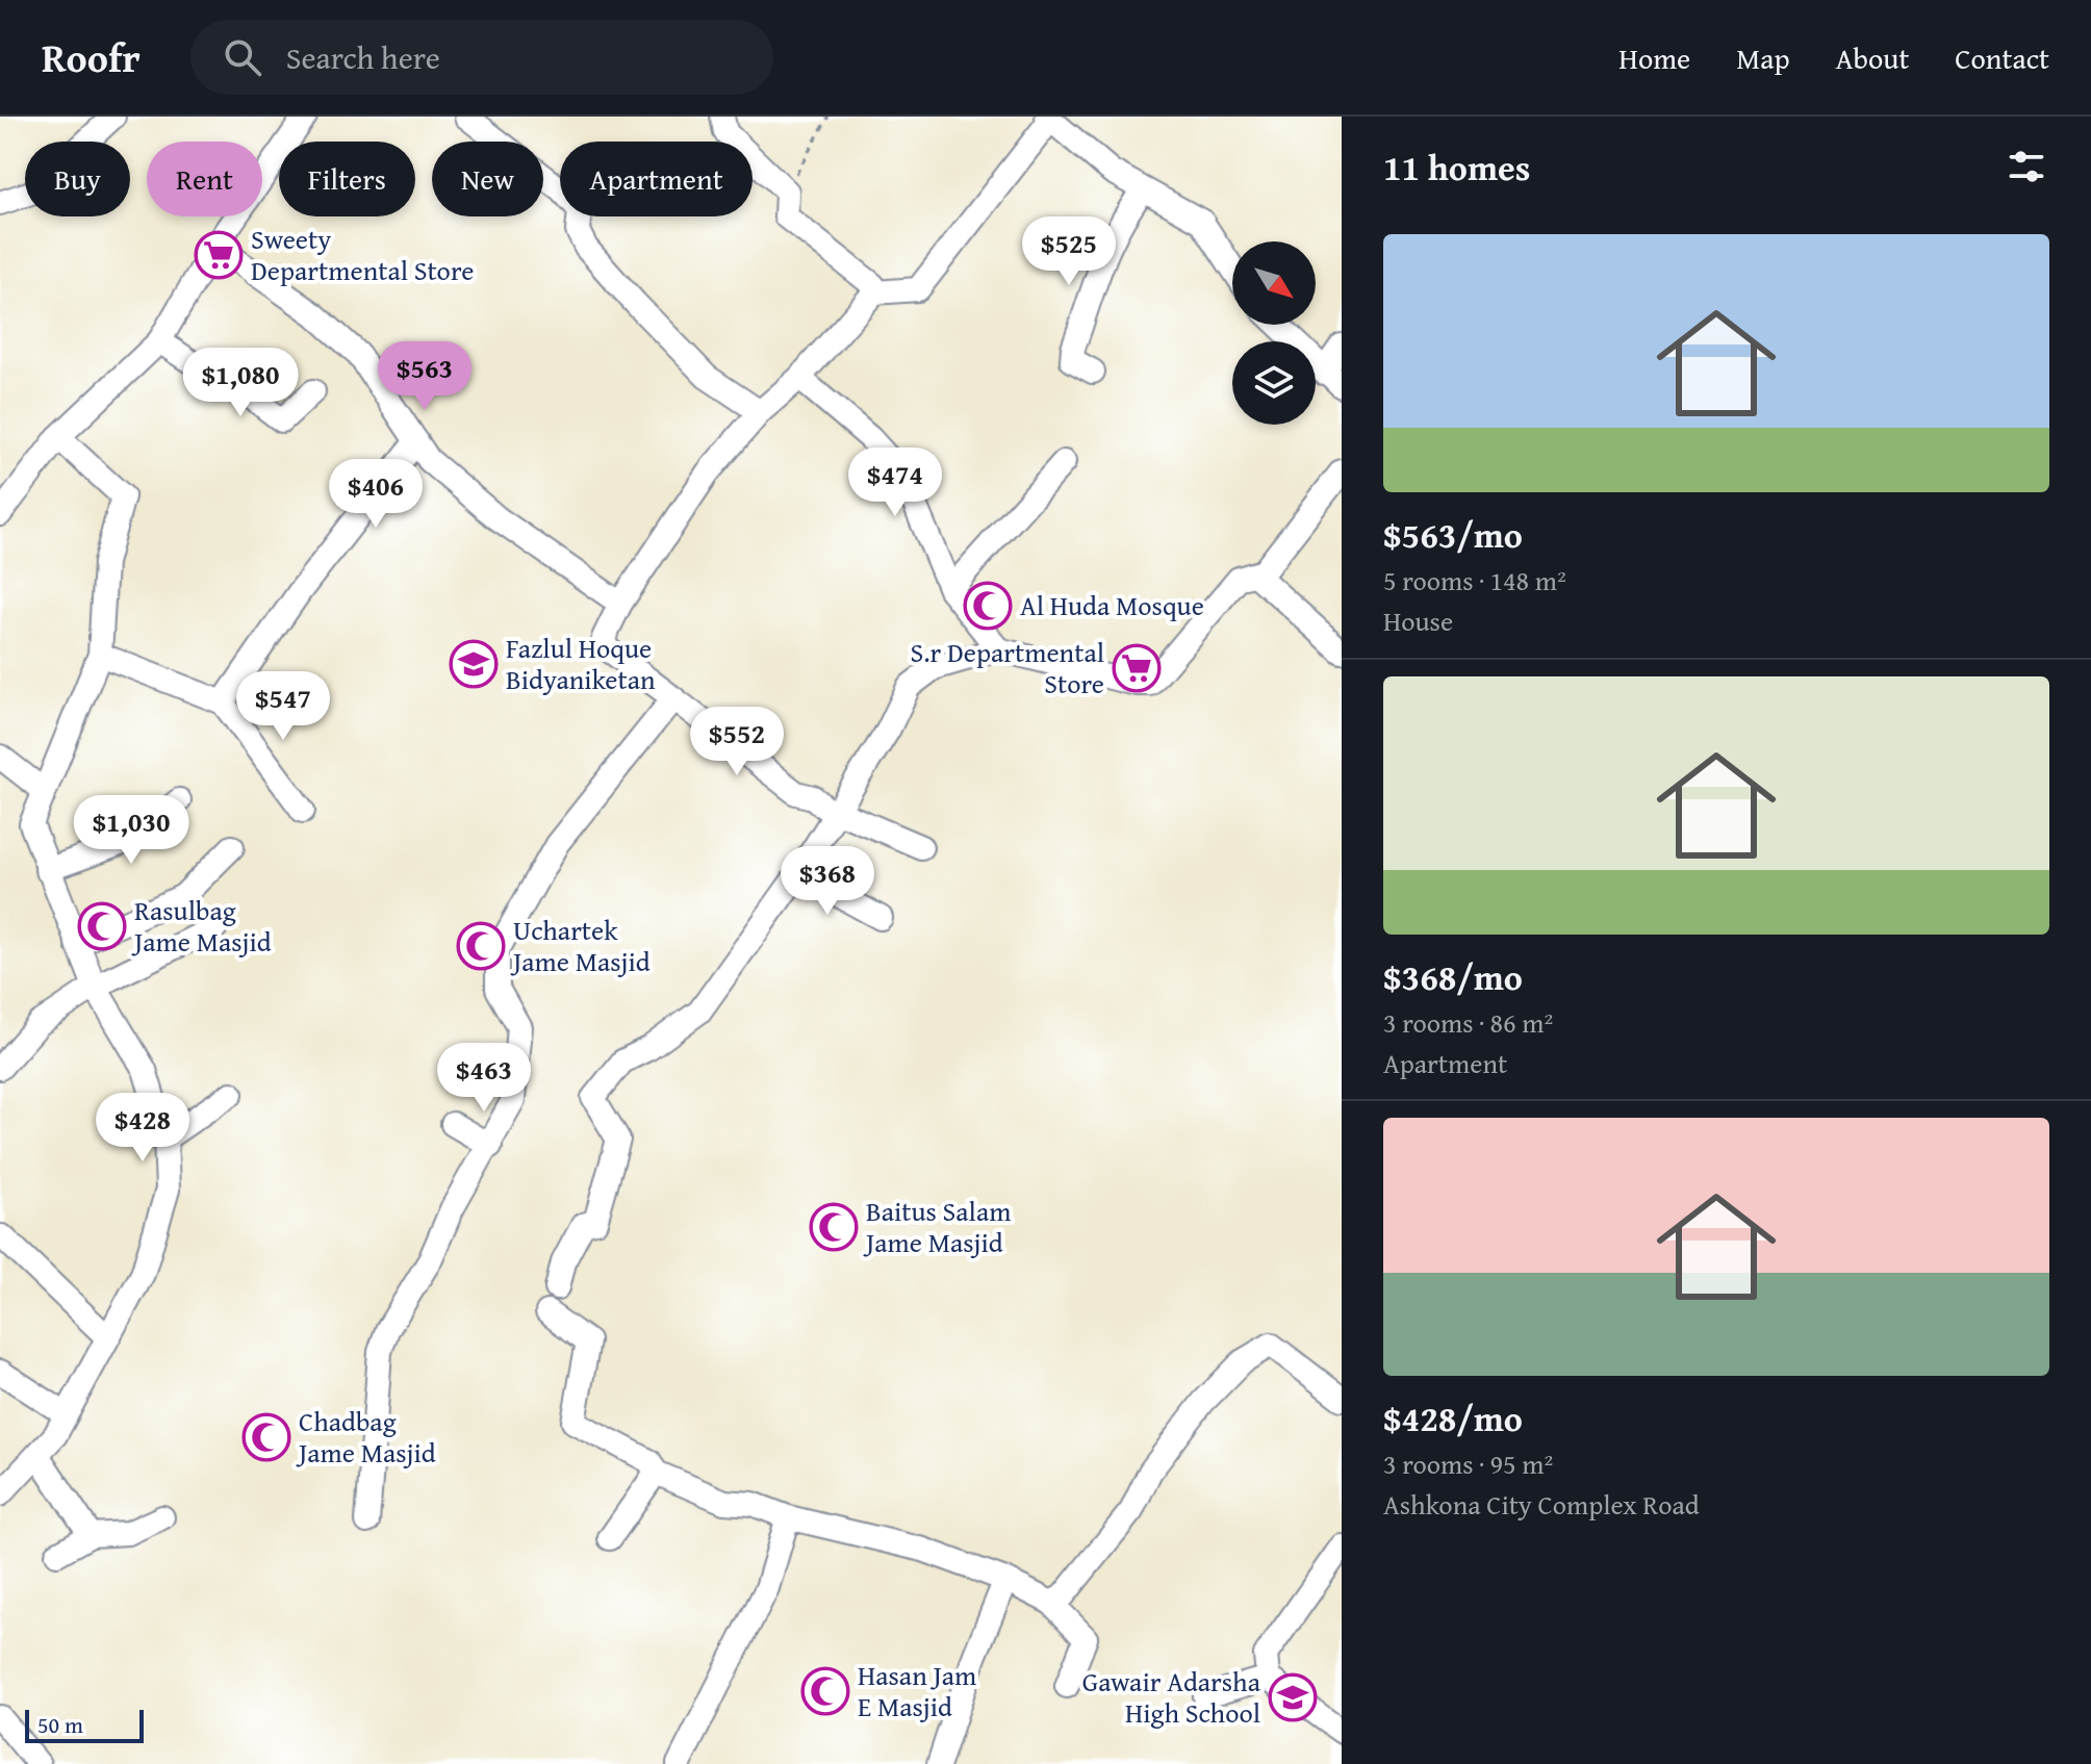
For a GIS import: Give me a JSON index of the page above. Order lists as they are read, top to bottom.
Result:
{
  "places": {
    "supermarket": ["Sweety Departmental Store", "S.r Departmental Store"],
    "mosque": [
      "Al Huda Mosque",
      "Rasulbag Jame Masjid",
      "Uchartek Jame Masjid",
      "Baitus Salam Jame Masjid",
      "Chadbag Jame Masjid",
      "Hasan Jam E Masjid"
    ],
    "school or university": ["Fazlul Hoque Bidyaniketan", "Gawair Adarsha High School"]
  },
  "scale_bar": "50 m",
  "north": "bottom right",
  "page": {
    "header": "Roofr",
    "search": "Search here",
    "nav": [
      "Home",
      "Map",
      "About",
      "Contact"
    ],
    "heading": "11 homes",
    "chip": [
      "Buy",
      "Rent",
      "Filters",
      "New",
      "Apartment"
    ],
    "price": [
      "$525",
      "$563",
      "$1,080",
      "$474",
      "$406",
      "$547",
      "$552",
      "$1,030",
      "$368",
      "$463",
      "$428"
    ],
    "list": [
      {
        "name": "$563/mo",
        "note": "5 rooms · 148 m² · House"
      },
      {
        "name": "$368/mo",
        "note": "3 rooms · 86 m² · Apartment"
      },
      {
        "name": "$428/mo",
        "note": "3 rooms · 95 m² · Ashkona City Complex Road"
      }
    ],
    "scale": "50 m"
  }
}
